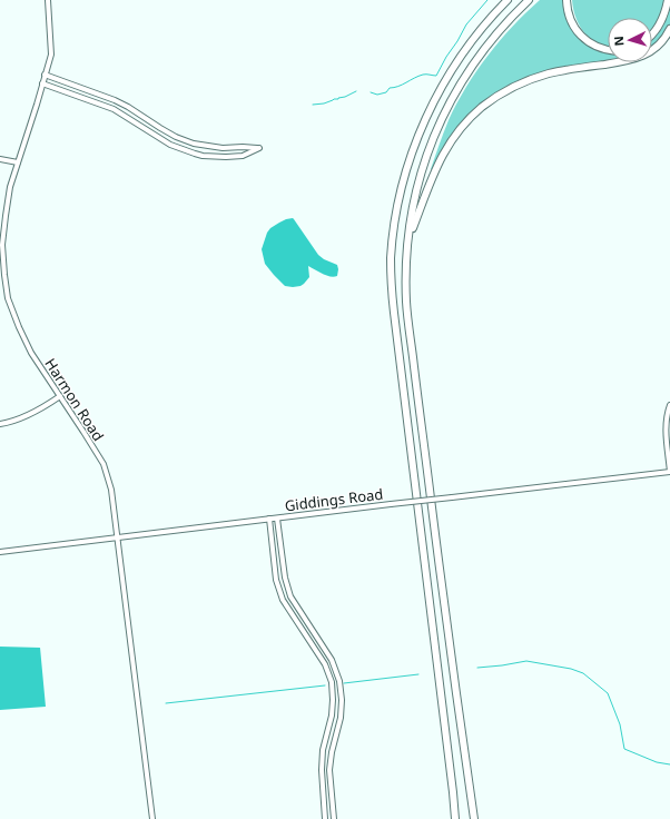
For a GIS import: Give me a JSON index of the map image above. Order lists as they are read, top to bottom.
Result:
{
  "streets": {
    "street": ["Harmon Road", "Giddings Road"]
  },
  "crossings": [
    ["Harmon Road", "Giddings Road"]
  ],
  "north": "left"
}
